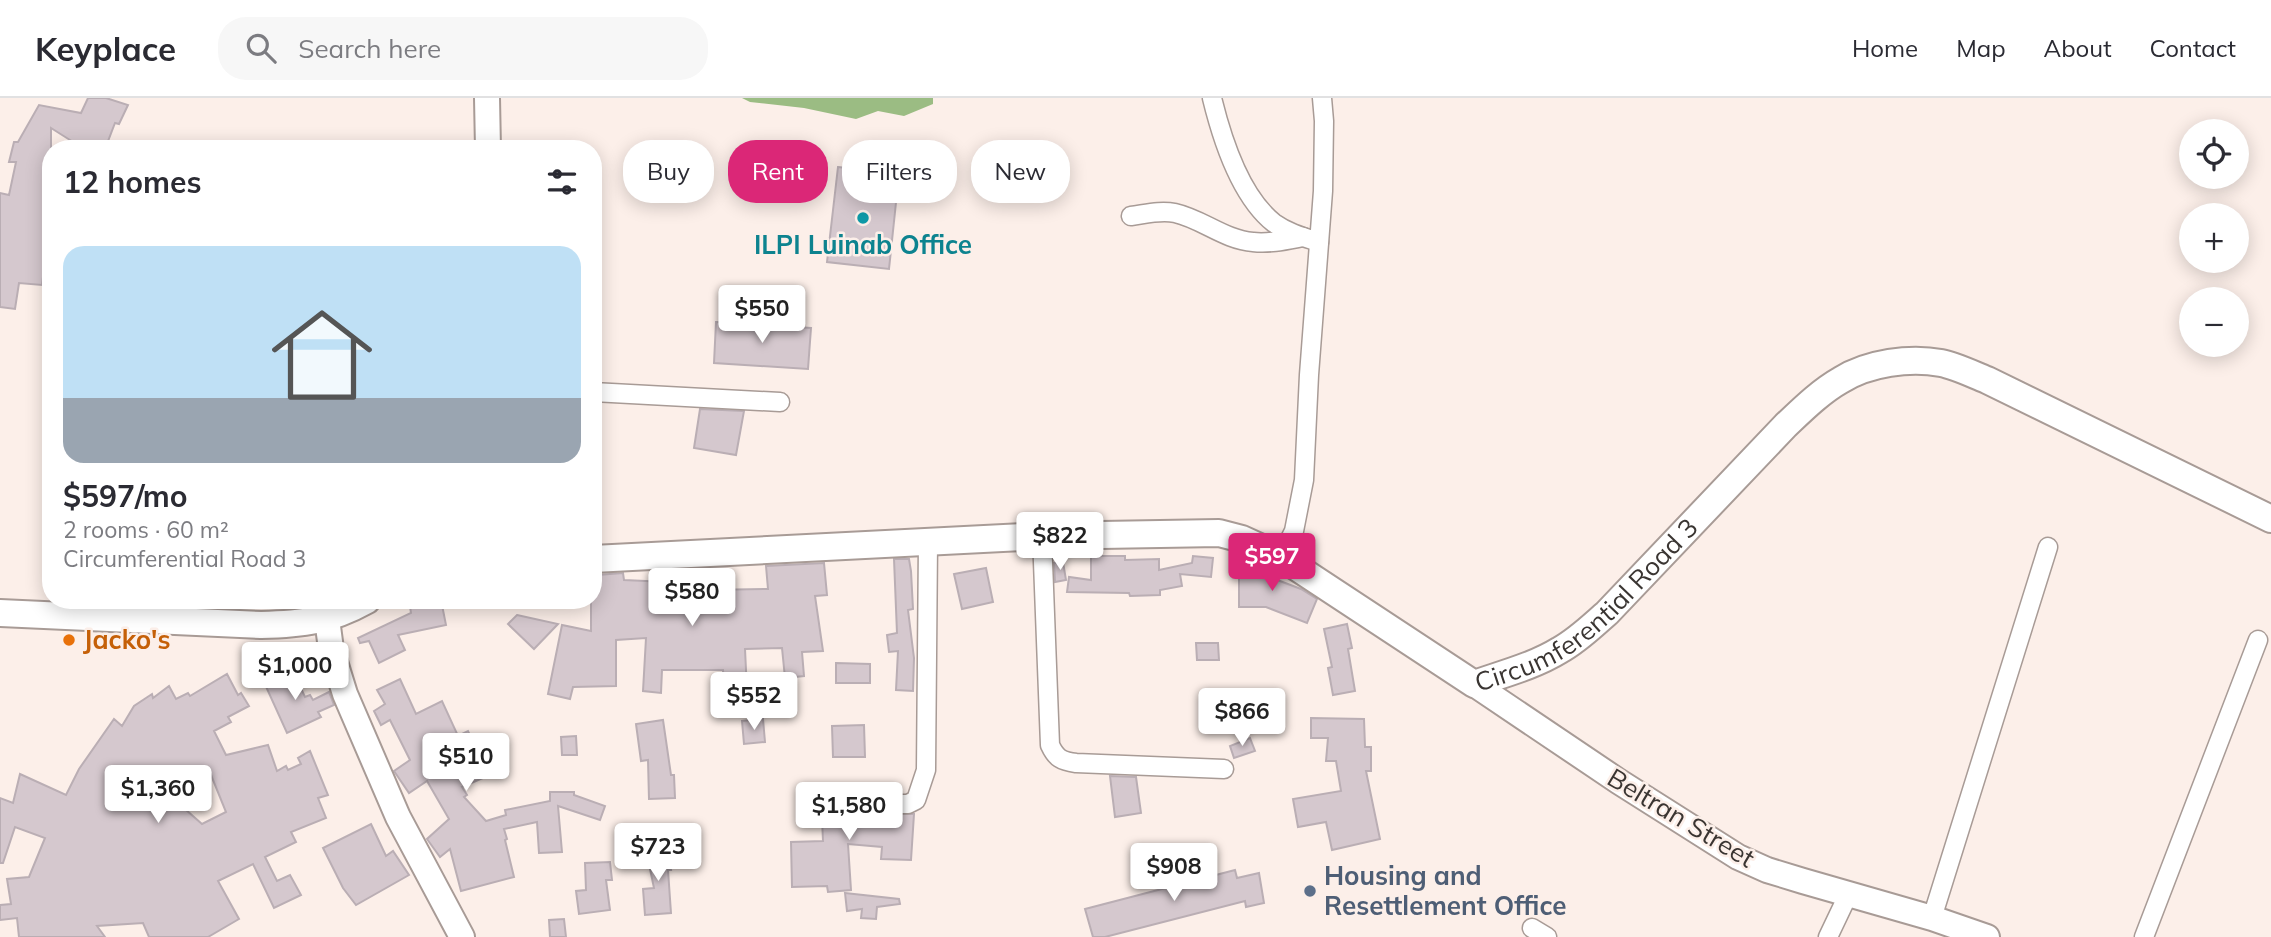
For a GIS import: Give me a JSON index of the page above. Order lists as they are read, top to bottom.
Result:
{
  "streets": {
    "main road": ["Circumferential Road 3"],
    "street": ["Beltran Street"]
  },
  "crossings": [
    ["Circumferential Road 3", "Beltran Street"]
  ],
  "places": ["ILPI Luinab Office", "Jacko's", "Housing and Resettlement Office"],
  "page": {
    "header": "Keyplace",
    "search": "Search here",
    "nav": [
      "Home",
      "Map",
      "About",
      "Contact"
    ],
    "map_buttons": ["+", "−"],
    "chip": [
      "Buy",
      "Rent",
      "Filters",
      "New"
    ],
    "heading": "12 homes",
    "list": [
      {
        "name": "$597/mo",
        "note": "2 rooms · 60 m² · Circumferential Road 3"
      }
    ],
    "price": [
      "$550",
      "$822",
      "$597",
      "$580",
      "$1,000",
      "$552",
      "$866",
      "$510",
      "$1,360",
      "$1,580",
      "$723",
      "$908"
    ]
  }
}
